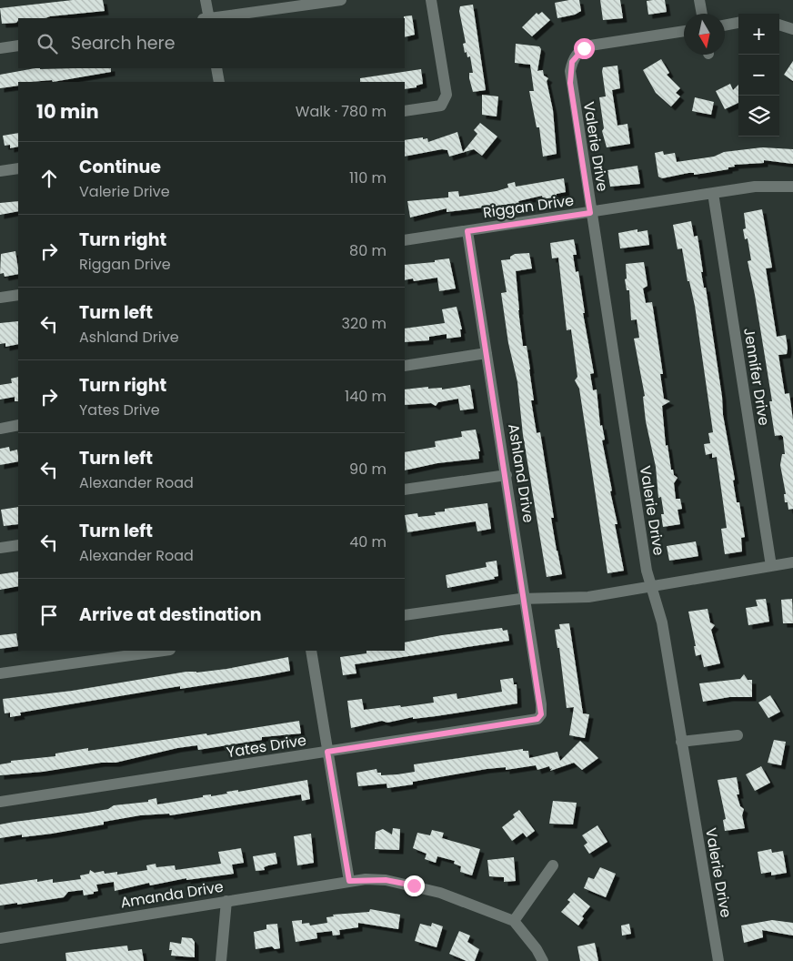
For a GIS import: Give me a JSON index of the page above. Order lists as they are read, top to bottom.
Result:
{
  "streets": {
    "street": [
      "Valerie Drive",
      "Riggan Drive",
      "Jennifer Drive",
      "Ashland Drive",
      "Yates Drive",
      "Amanda Drive"
    ]
  },
  "crossings": [
    ["Valerie Drive", "Riggan Drive"],
    ["Riggan Drive", "Jennifer Drive"],
    ["Riggan Drive", "Ashland Drive"],
    ["Ashland Drive", "Yates Drive"]
  ],
  "north": "bottom",
  "page": {
    "map_buttons": ["+", "−"],
    "search": "Search here",
    "heading": ["10 min", "Walk · 780 m"],
    "list": [
      ["Continue", "Valerie Drive", "110 m"],
      ["Turn right", "Riggan Drive", "80 m"],
      ["Turn left", "Ashland Drive", "320 m"],
      ["Turn right", "Yates Drive", "140 m"],
      ["Turn left", "Alexander Road", "90 m"],
      ["Turn left", "Alexander Road", "40 m"],
      "Arrive at destination"
    ]
  }
}
